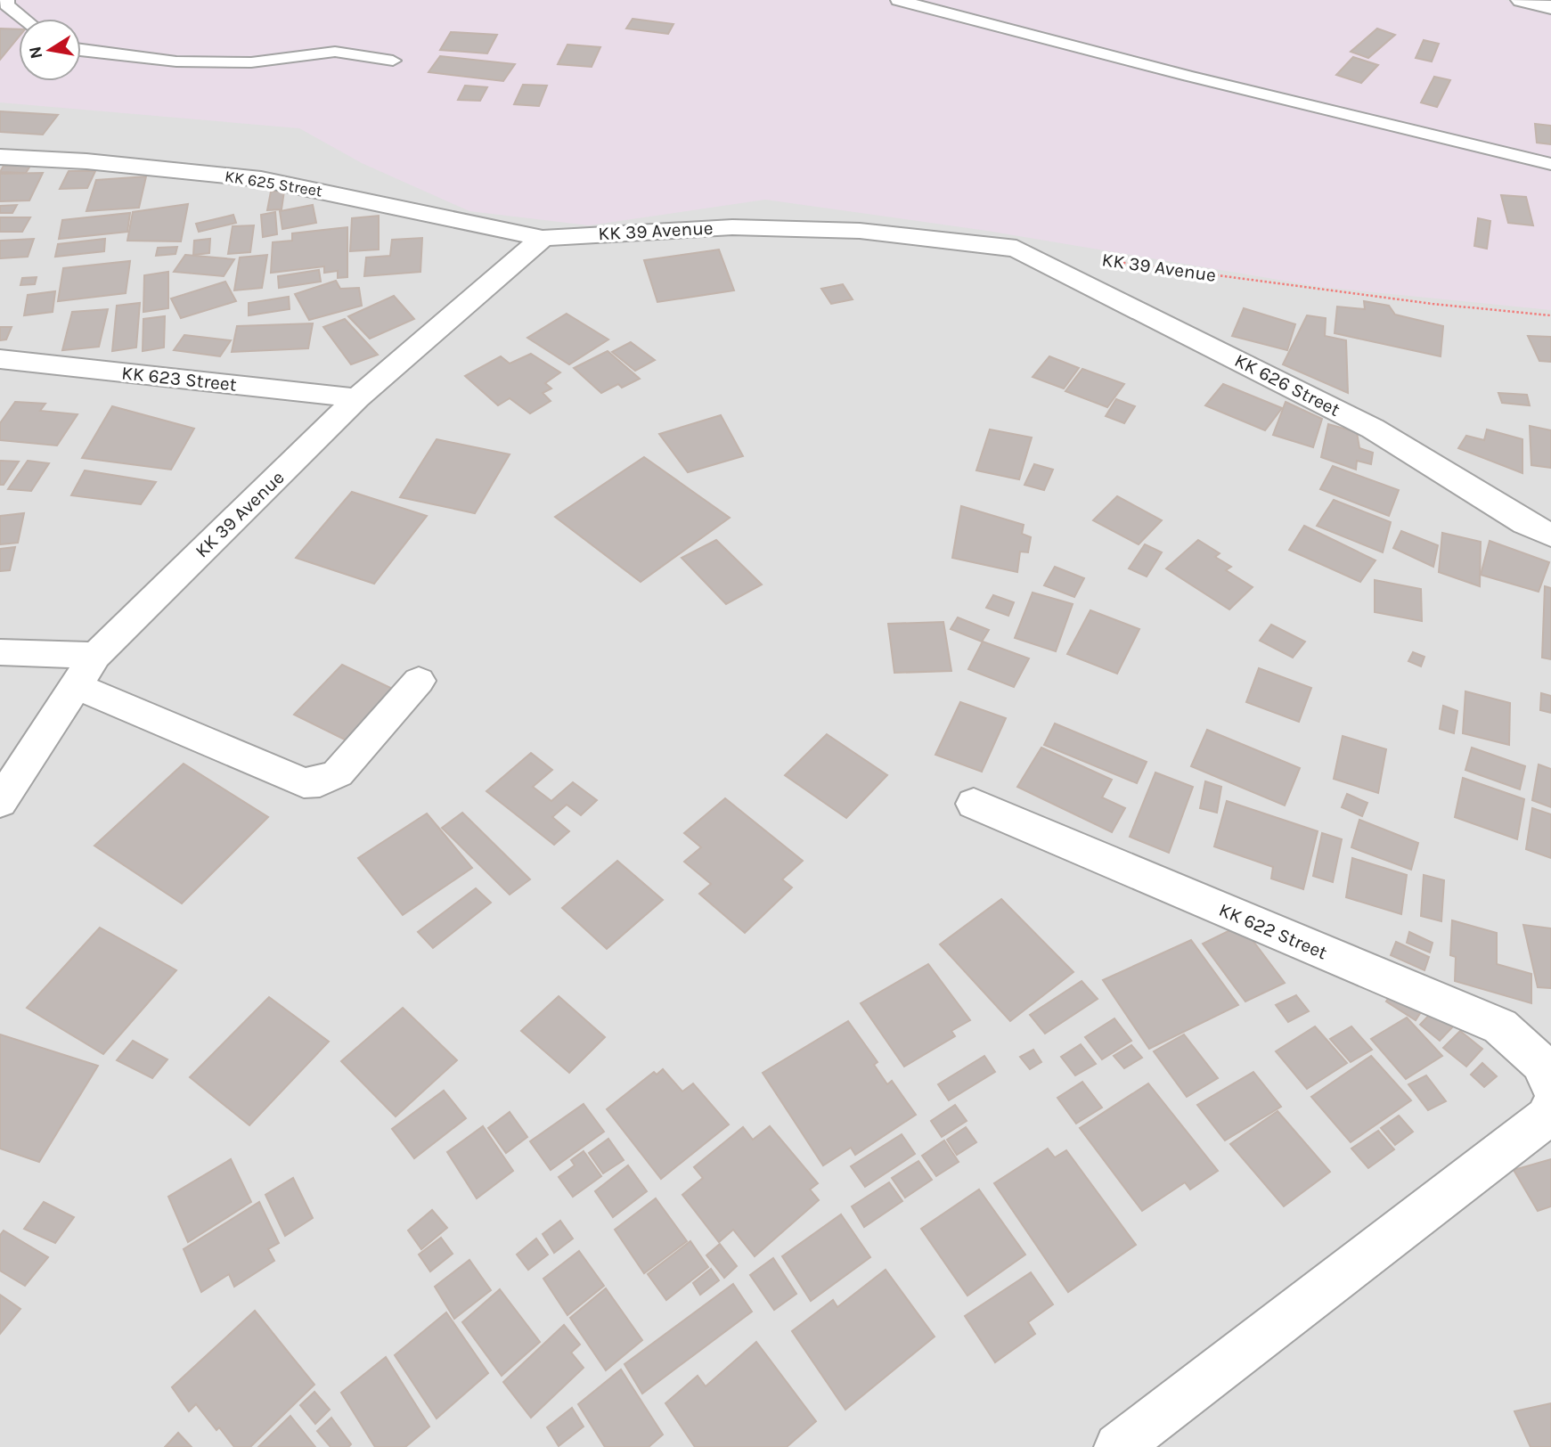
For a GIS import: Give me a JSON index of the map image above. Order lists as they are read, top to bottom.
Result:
{
  "streets": {
    "street": [
      "KK 625 Street",
      "KK 39 Avenue",
      "KK 623 Street",
      "KK 626 Street",
      "KK 622 Street"
    ]
  },
  "crossings": [
    ["KK 625 Street", "KK 39 Avenue"],
    ["KK 39 Avenue", "KK 623 Street"],
    ["KK 39 Avenue", "KK 626 Street"]
  ],
  "north": "left"
}
